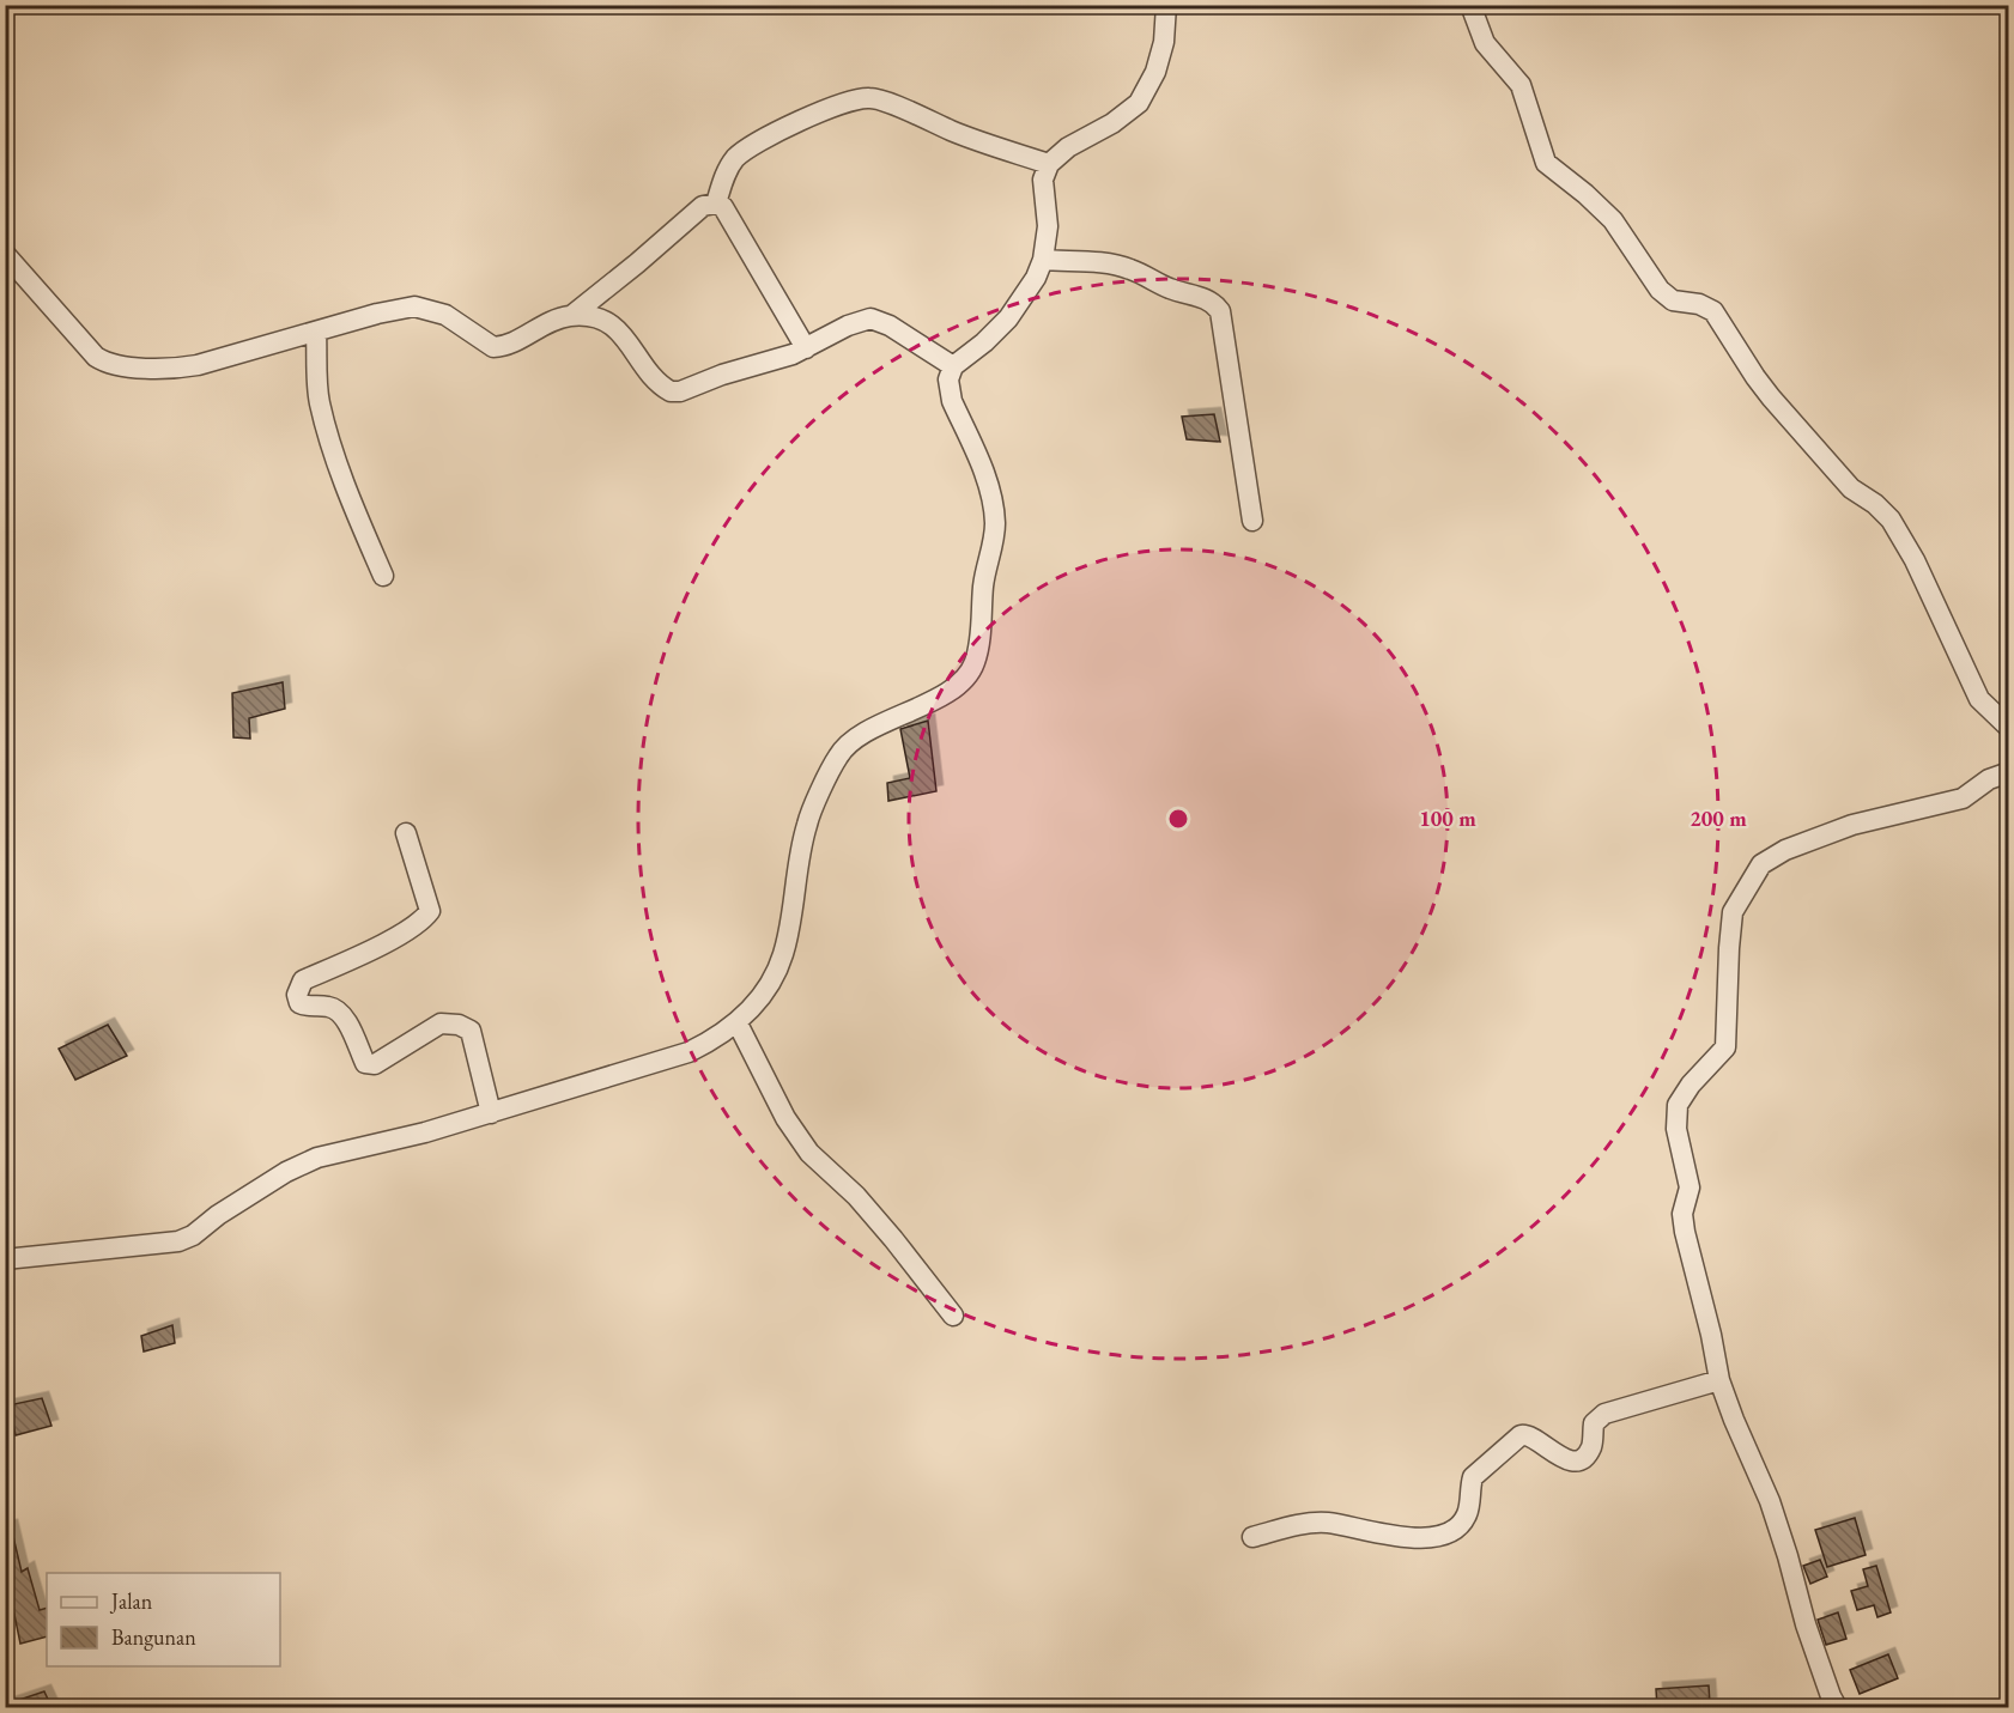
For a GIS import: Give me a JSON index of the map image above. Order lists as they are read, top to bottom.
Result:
{
  "legend": ["Jalan", "Bangunan"],
  "rings": ["100 m", "200 m"]
}
